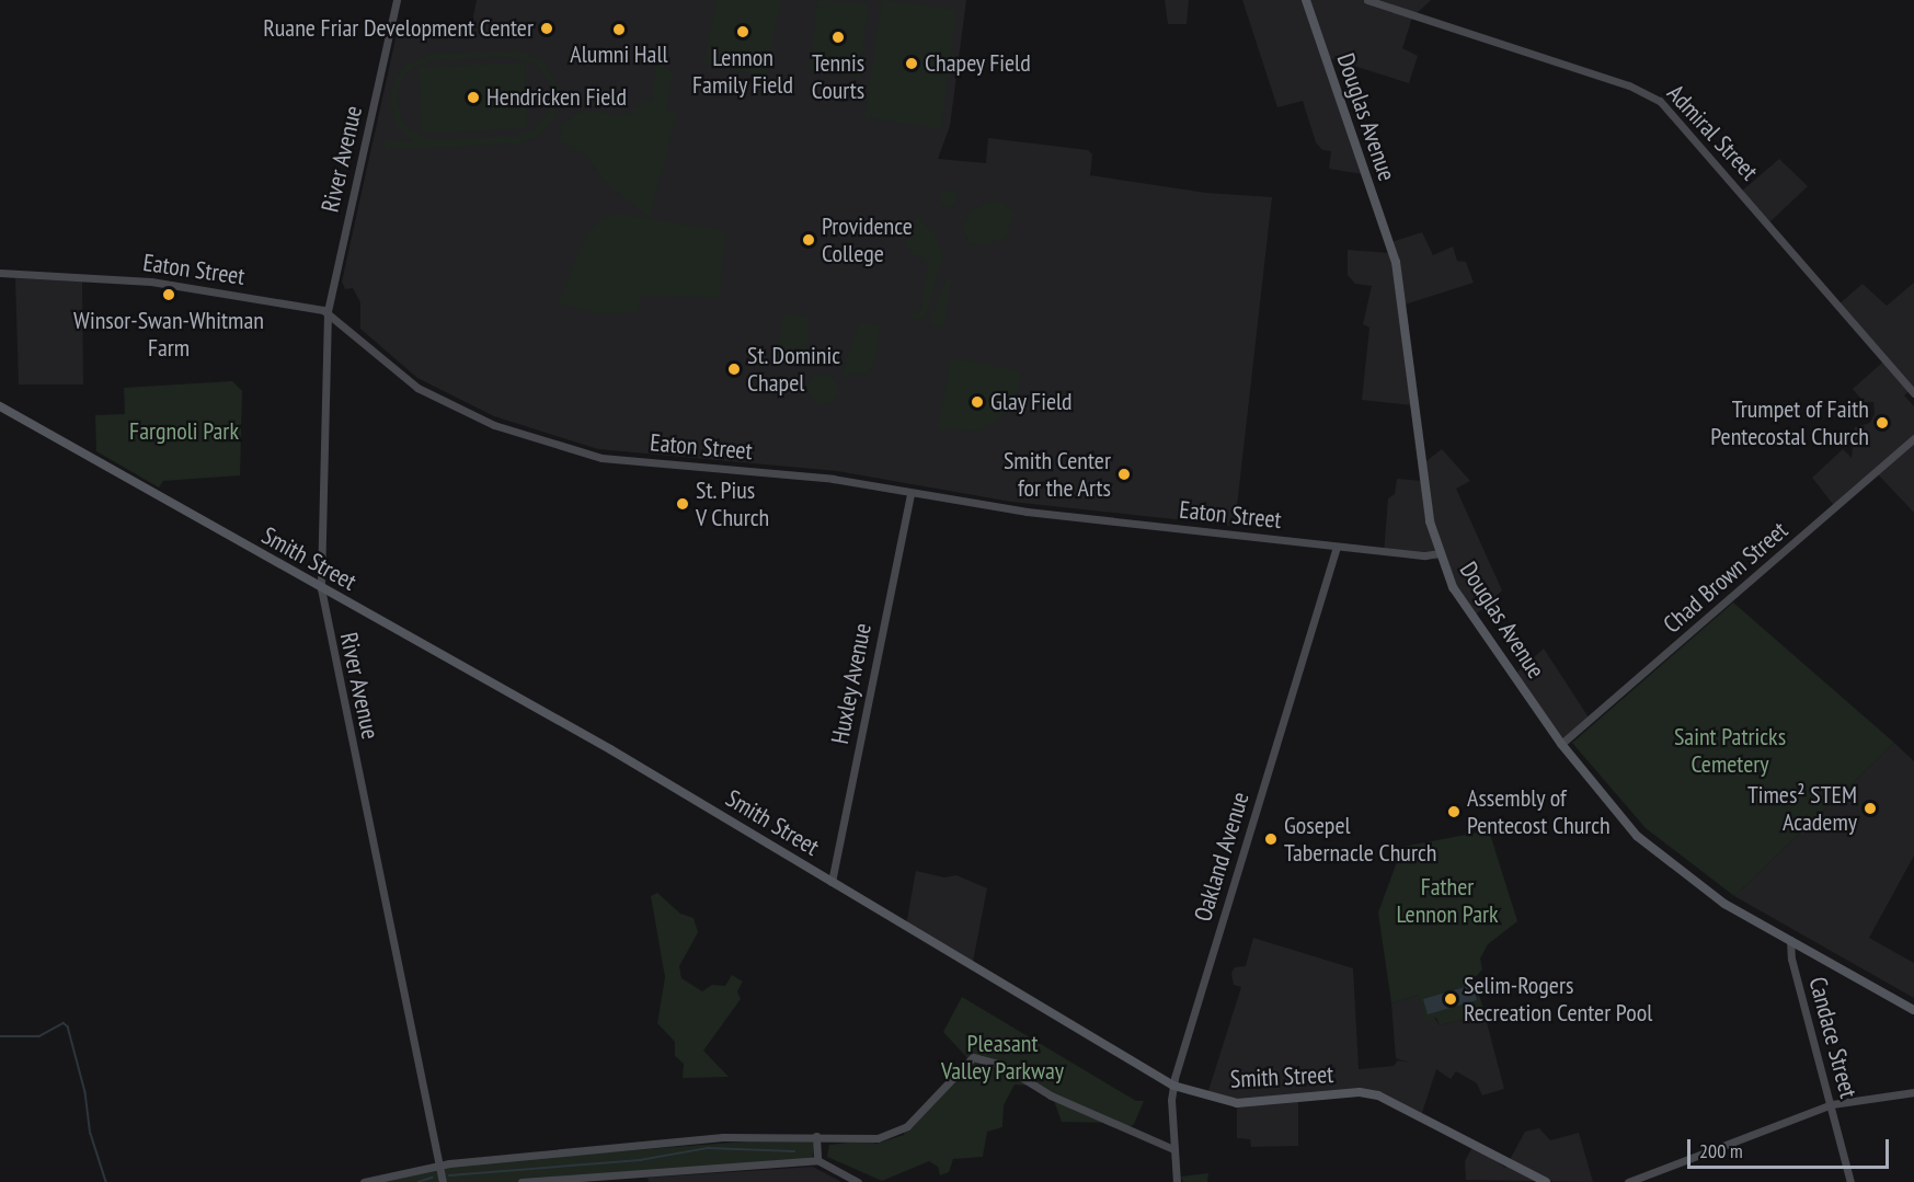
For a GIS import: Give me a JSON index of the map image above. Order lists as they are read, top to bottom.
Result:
{
  "streets": {
    "main road": ["Douglas Avenue", "Smith Street"],
    "street": [
      "Admiral Street",
      "River Avenue",
      "Eaton Street",
      "Chad Brown Street",
      "Huxley Avenue",
      "Oakland Avenue",
      "Candace Street"
    ]
  },
  "crossings": [
    ["Douglas Avenue", "Eaton Street"],
    ["Douglas Avenue", "Chad Brown Street"],
    ["Douglas Avenue", "Candace Street"],
    ["River Avenue", "Eaton Street"],
    ["River Avenue", "Smith Street"],
    ["Eaton Street", "Huxley Avenue"],
    ["Eaton Street", "Oakland Avenue"],
    ["Smith Street", "Huxley Avenue"],
    ["Smith Street", "Oakland Avenue"]
  ],
  "parks": [
    "Fargnoli Park",
    "Saint Patricks Cemetery",
    "Father Lennon Park",
    "Pleasant Valley Parkway"
  ],
  "places": [
    "Ruane Friar Development Center",
    "Alumni Hall",
    "Lennon Family Field",
    "Tennis Courts",
    "Chapey Field",
    "Hendricken Field",
    "Providence College",
    "Winsor-Swan-Whitman Farm",
    "St. Dominic Chapel",
    "Glay Field",
    "Trumpet of Faith Pentecostal Church",
    "Smith Center for the Arts",
    "St. Pius V Church",
    "Times² STEM Academy",
    "Assembly of Pentecost Church",
    "Gosepel Tabernacle Church",
    "Selim-Rogers Recreation Center Pool"
  ],
  "scale_bar": "200 m"
}
